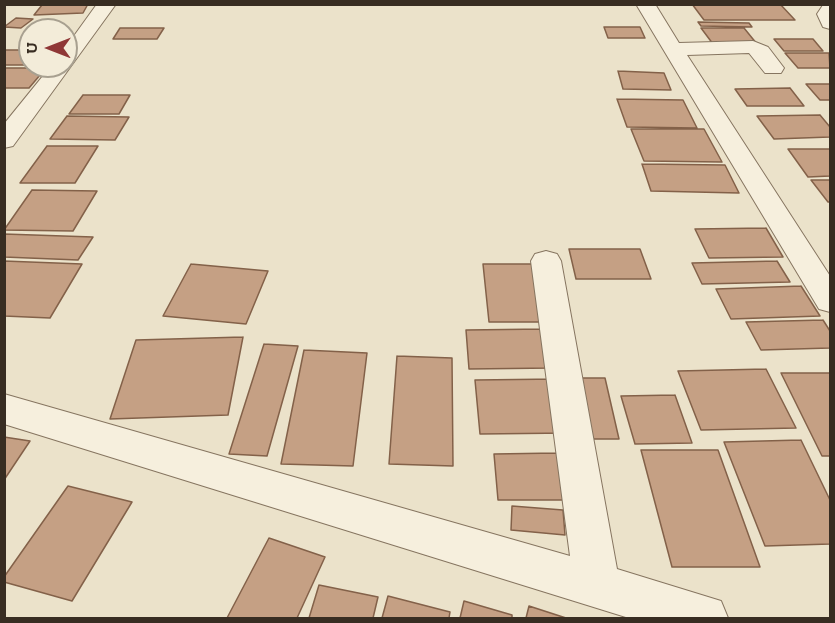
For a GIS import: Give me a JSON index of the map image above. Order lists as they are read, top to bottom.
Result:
{
  "north": "left"
}
